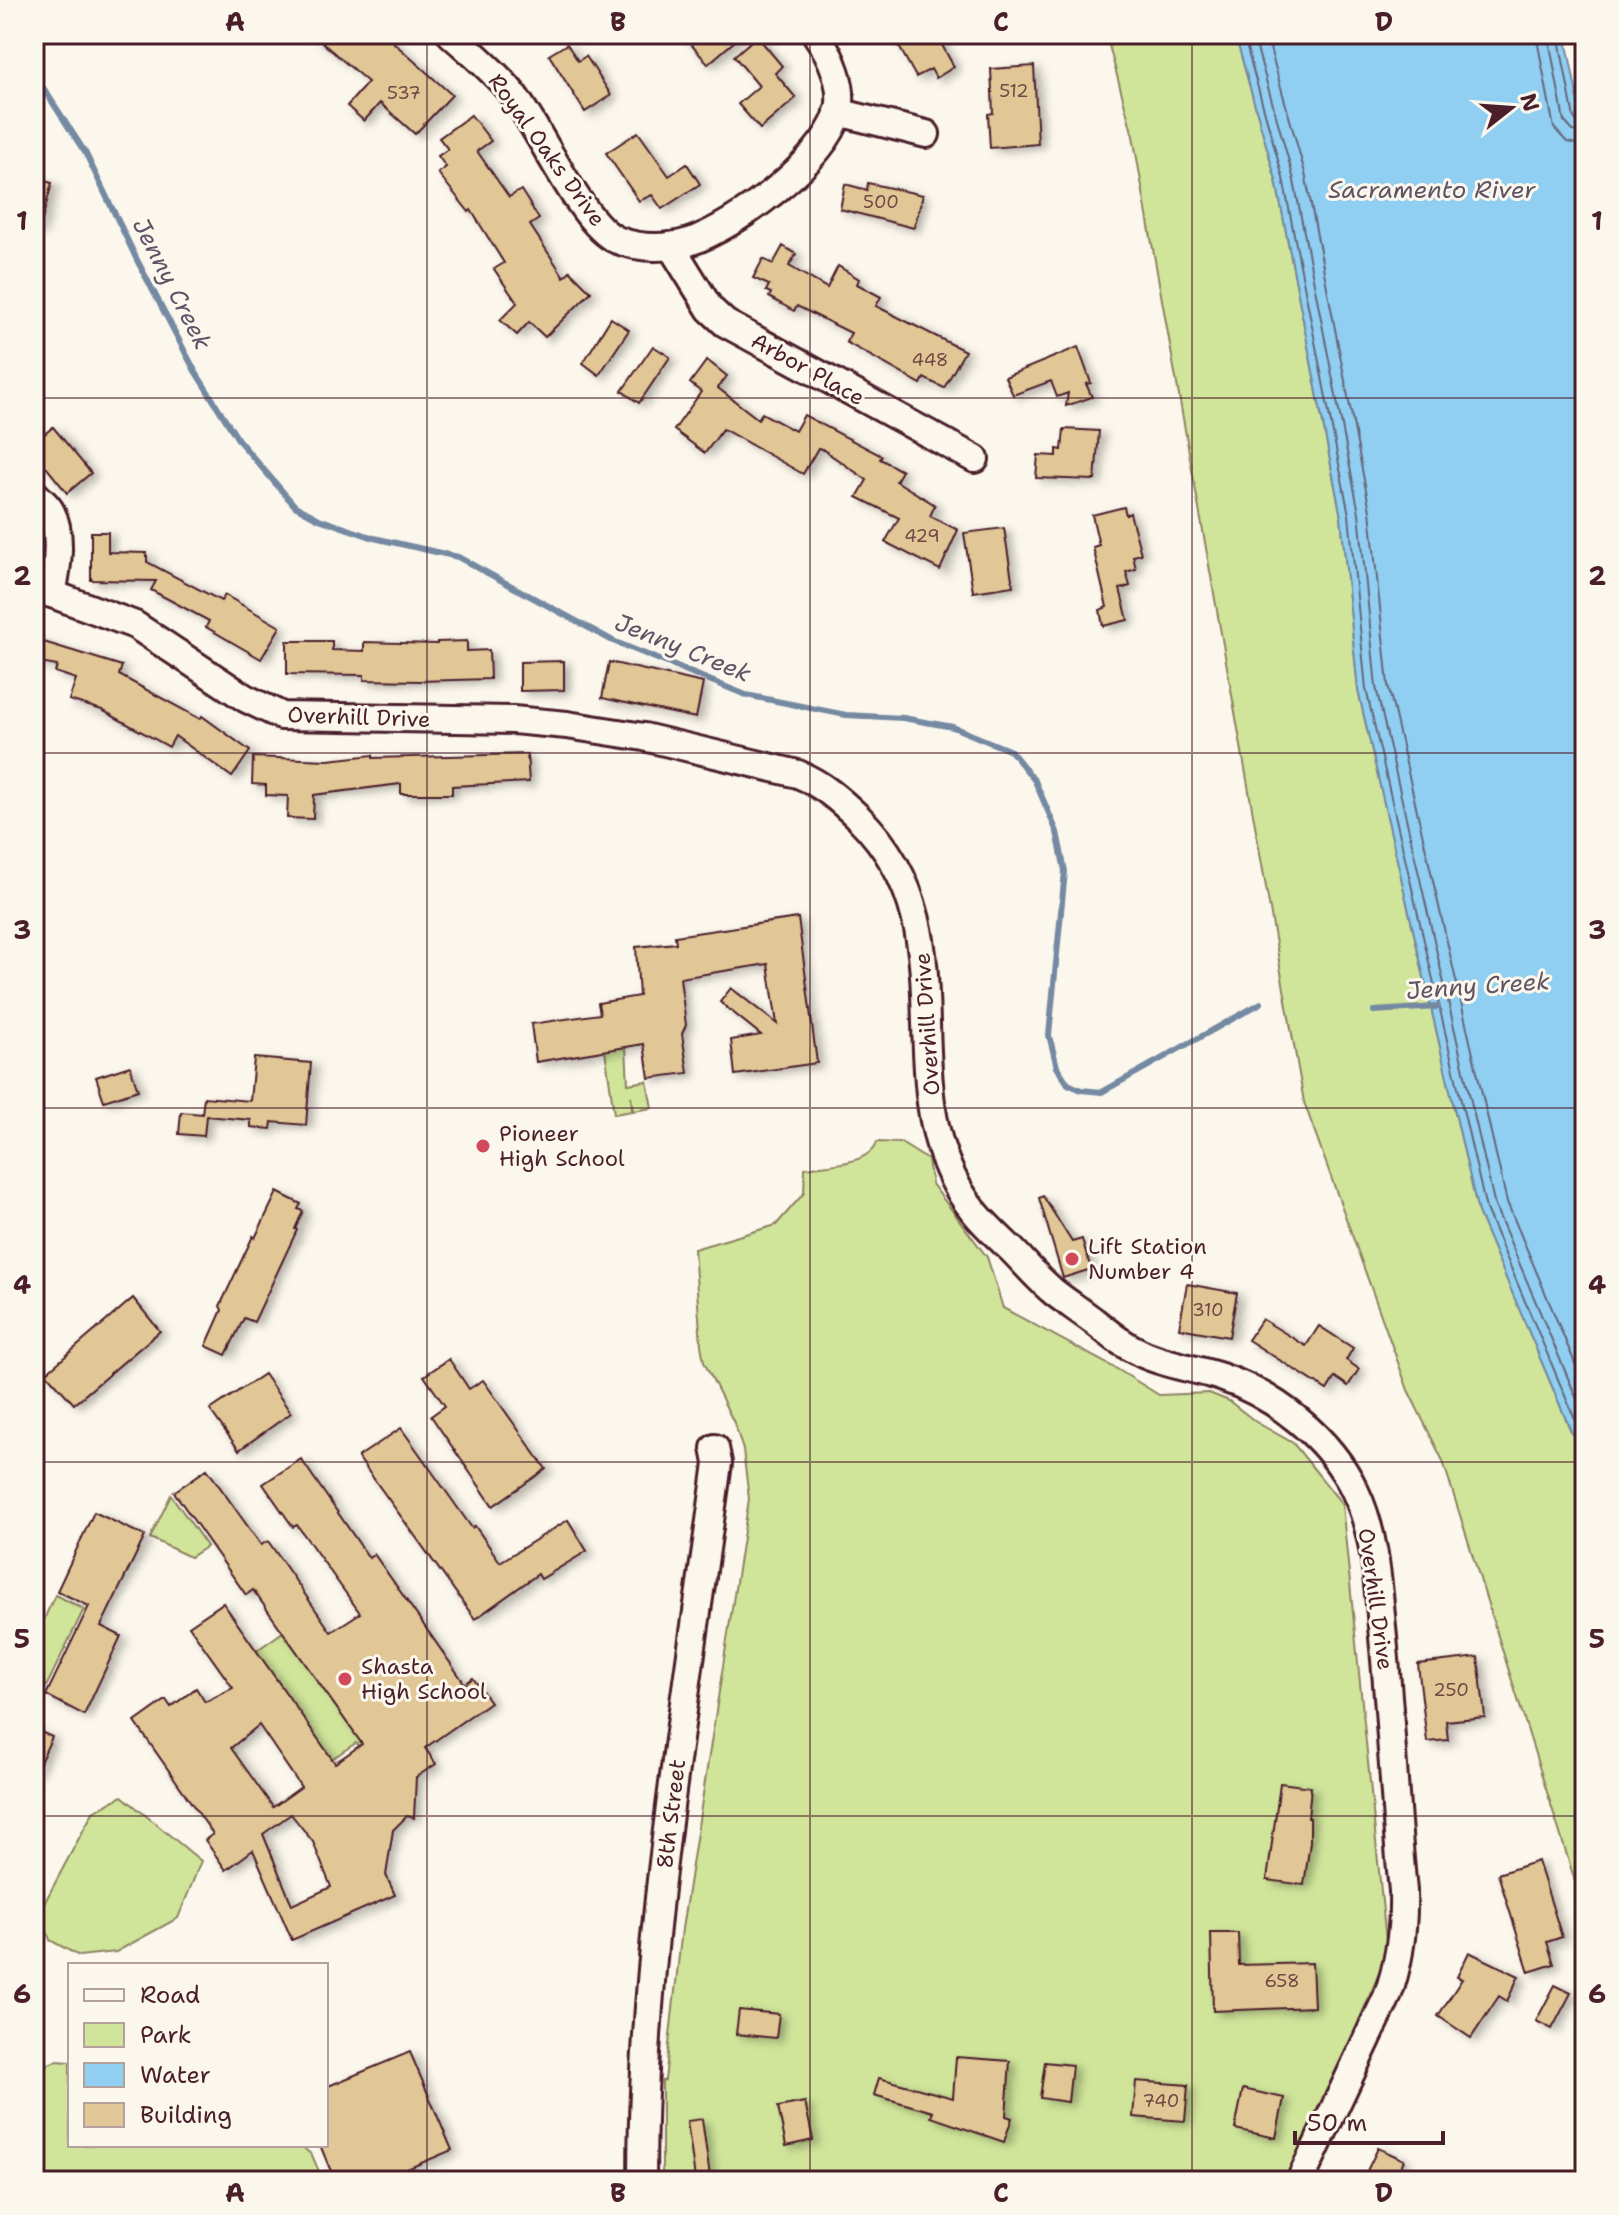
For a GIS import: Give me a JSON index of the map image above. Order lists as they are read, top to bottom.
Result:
{
  "streets": {
    "street": [
      "Royal Oaks Drive",
      "Arbor Place",
      "Overhill Drive",
      "8th Street"
    ]
  },
  "crossings": [
    ["Royal Oaks Drive", "Arbor Place"]
  ],
  "water": ["Sacramento River", "Jenny Creek"],
  "places": ["Pioneer High School", "Lift Station Number 4", "Shasta High School"],
  "house_numbers": [
    "512",
    "537",
    "500",
    "448",
    "429",
    "310",
    "250",
    "658",
    "740"
  ],
  "legend": [
    "Road",
    "Park",
    "Water",
    "Building"
  ],
  "scale_bar": "50 m",
  "north": "right",
  "grid": {
    "columns": [
      "A",
      "B",
      "C",
      "D"
    ],
    "rows": [
      "1",
      "2",
      "3",
      "4",
      "5",
      "6"
    ]
  }
}
